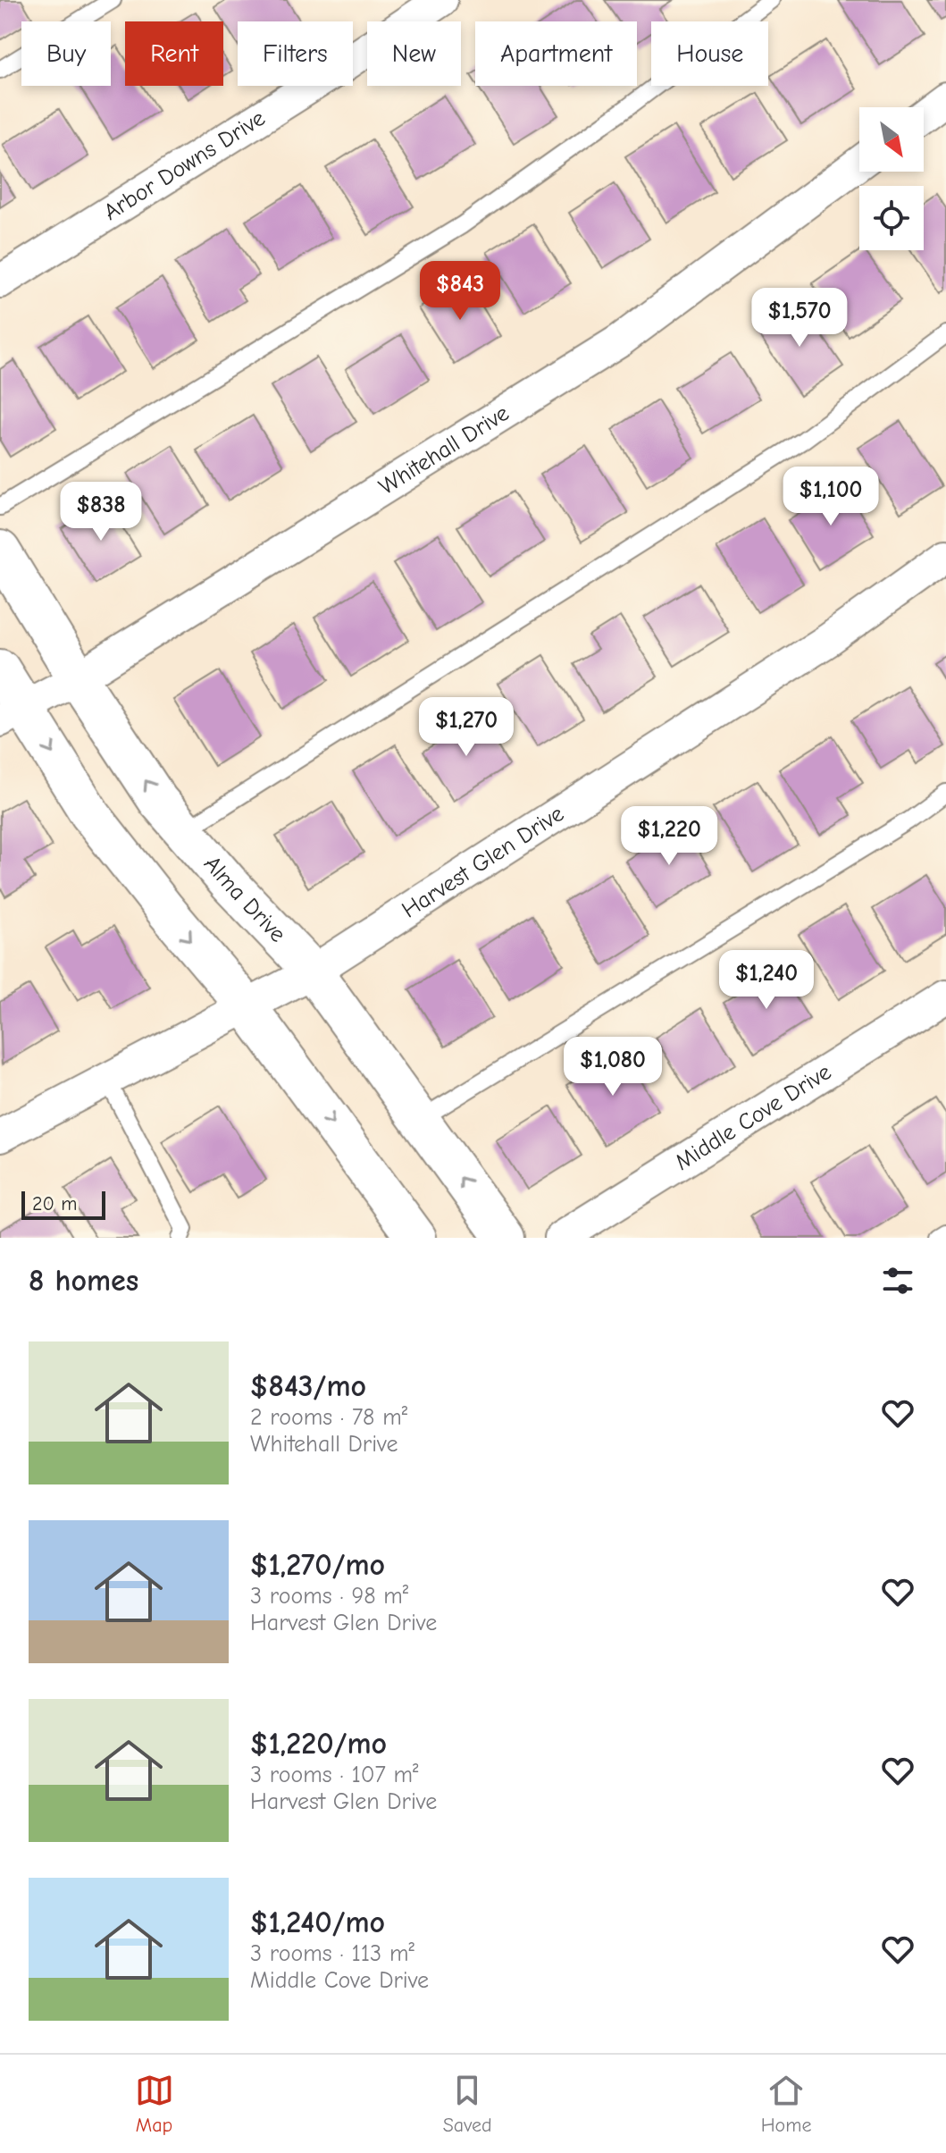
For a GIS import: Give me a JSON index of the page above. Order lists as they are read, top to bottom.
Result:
{
  "streets": {
    "main road": ["Alma Drive"],
    "street": [
      "Arbor Downs Drive",
      "Whitehall Drive",
      "Harvest Glen Drive",
      "Middle Cove Drive"
    ]
  },
  "crossings": [
    ["Whitehall Drive", "Alma Drive"],
    ["Harvest Glen Drive", "Alma Drive"]
  ],
  "scale_bar": "20 m",
  "north": "bottom right",
  "page": {
    "chip": [
      "Buy",
      "Rent",
      "Filters",
      "New",
      "Apartment",
      "House"
    ],
    "price": [
      "$843",
      "$1,570",
      "$1,100",
      "$838",
      "$1,270",
      "$1,220",
      "$1,240",
      "$1,080"
    ],
    "scale": "20 m",
    "heading": "8 homes",
    "list": [
      {
        "name": "$843/mo",
        "note": "2 rooms · 78 m² · Whitehall Drive"
      },
      {
        "name": "$1,270/mo",
        "note": "3 rooms · 98 m² · Harvest Glen Drive"
      },
      {
        "name": "$1,220/mo",
        "note": "3 rooms · 107 m² · Harvest Glen Drive"
      },
      {
        "name": "$1,240/mo",
        "note": "3 rooms · 113 m² · Middle Cove Drive"
      }
    ],
    "tabs": ["Map", "Saved", "Home"]
  }
}
